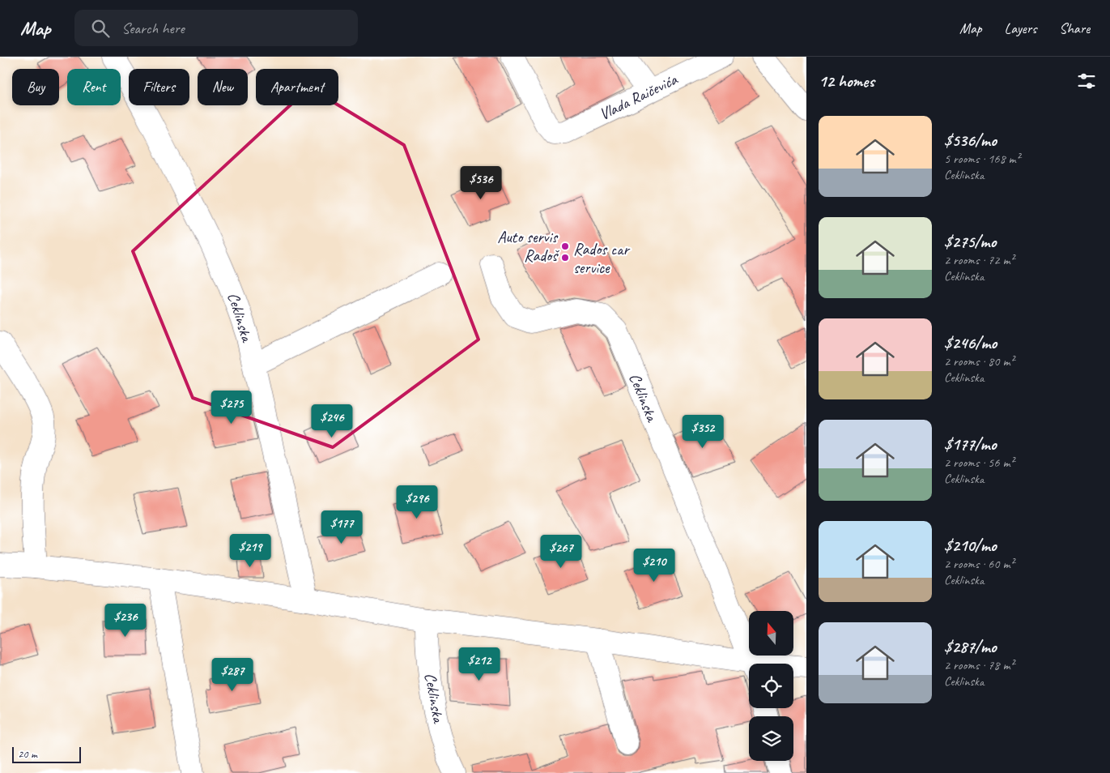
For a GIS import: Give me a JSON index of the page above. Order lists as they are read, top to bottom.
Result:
{
  "streets": {
    "street": ["Vlada Raičevića", "Ceklinska"]
  },
  "places": ["Auto servis Radoš", "Rados car service"],
  "scale_bar": "20 m",
  "north": "top",
  "page": {
    "header": "Map",
    "search": "Search here",
    "nav": ["Map", "Layers", "Share"],
    "heading": "12 homes",
    "chip": [
      "Buy",
      "Rent",
      "Filters",
      "New",
      "Apartment"
    ],
    "list": [
      {
        "name": "$536/mo",
        "note": "5 rooms · 168 m² · Ceklinska"
      },
      {
        "name": "$275/mo",
        "note": "2 rooms · 72 m² · Ceklinska"
      },
      {
        "name": "$246/mo",
        "note": "2 rooms · 80 m² · Ceklinska"
      },
      {
        "name": "$177/mo",
        "note": "2 rooms · 56 m² · Ceklinska"
      },
      {
        "name": "$210/mo",
        "note": "2 rooms · 60 m² · Ceklinska"
      },
      {
        "name": "$287/mo",
        "note": "2 rooms · 78 m² · Ceklinska"
      }
    ],
    "price": [
      "$536",
      "$275",
      "$246",
      "$352",
      "$296",
      "$177",
      "$219",
      "$267",
      "$210",
      "$236",
      "$212",
      "$287"
    ],
    "scale": "20 m"
  }
}
